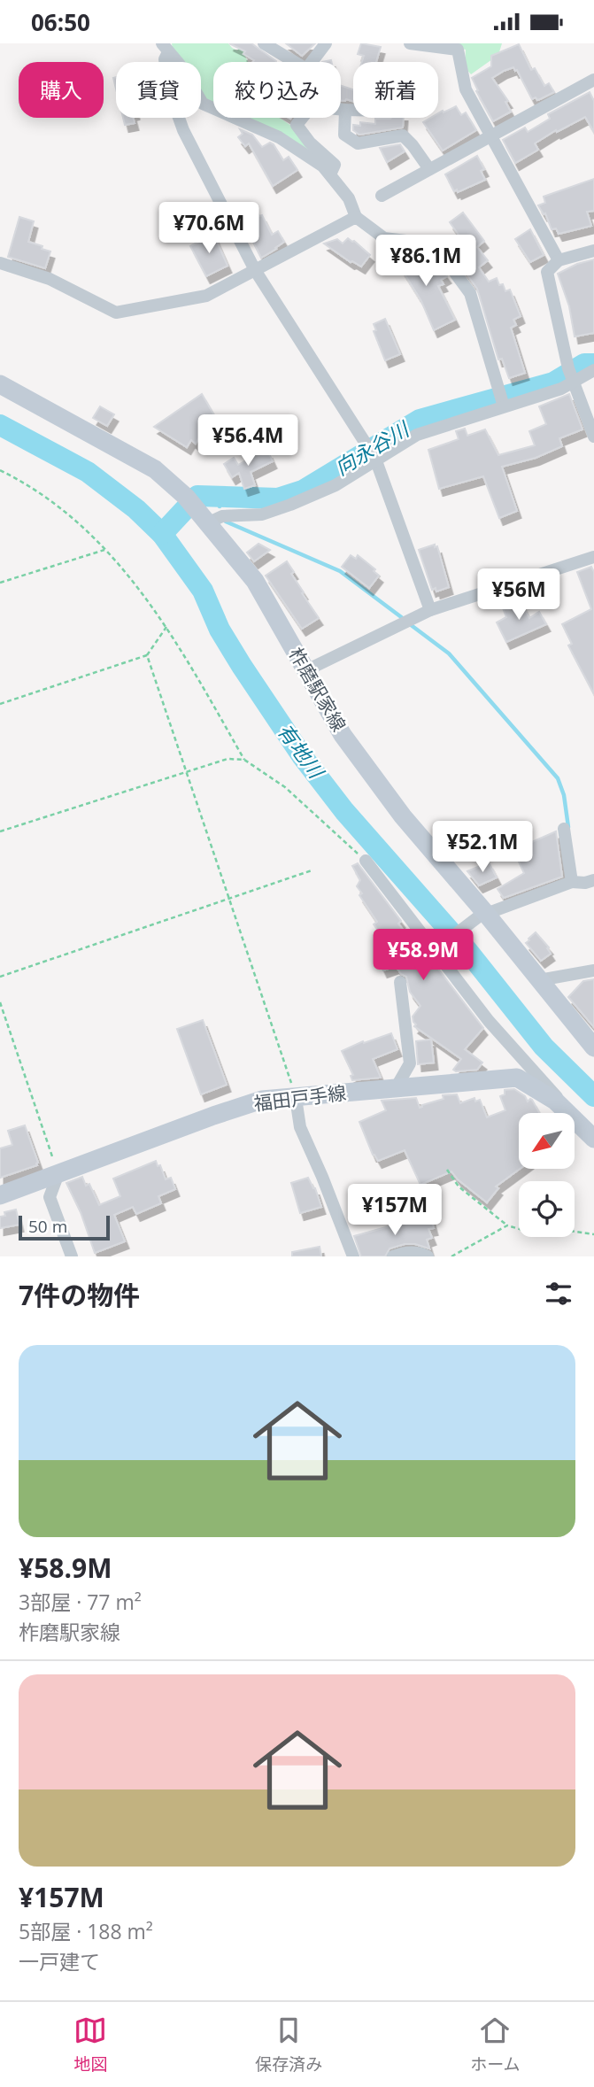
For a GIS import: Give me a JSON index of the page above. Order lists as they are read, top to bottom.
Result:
{
  "streets": {
    "main road": ["柞磨駅家線", "福田戸手線"]
  },
  "water": ["向永谷川", "有地川"],
  "scale_bar": "50 m",
  "north": "bottom left",
  "page": {
    "status": "06:50",
    "chip": [
      "購入",
      "賃貸",
      "絞り込み",
      "新着"
    ],
    "price": [
      "¥70.6M",
      "¥86.1M",
      "¥56.4M",
      "¥56M",
      "¥52.1M",
      "¥58.9M",
      "¥157M"
    ],
    "scale": "50 m",
    "heading": "7件の物件",
    "list": [
      {
        "name": "¥58.9M",
        "note": "3部屋 · 77 m² · 柞磨駅家線"
      },
      {
        "name": "¥157M",
        "note": "5部屋 · 188 m² · 一戸建て"
      }
    ],
    "tabs": ["地図", "保存済み", "ホーム"]
  }
}
